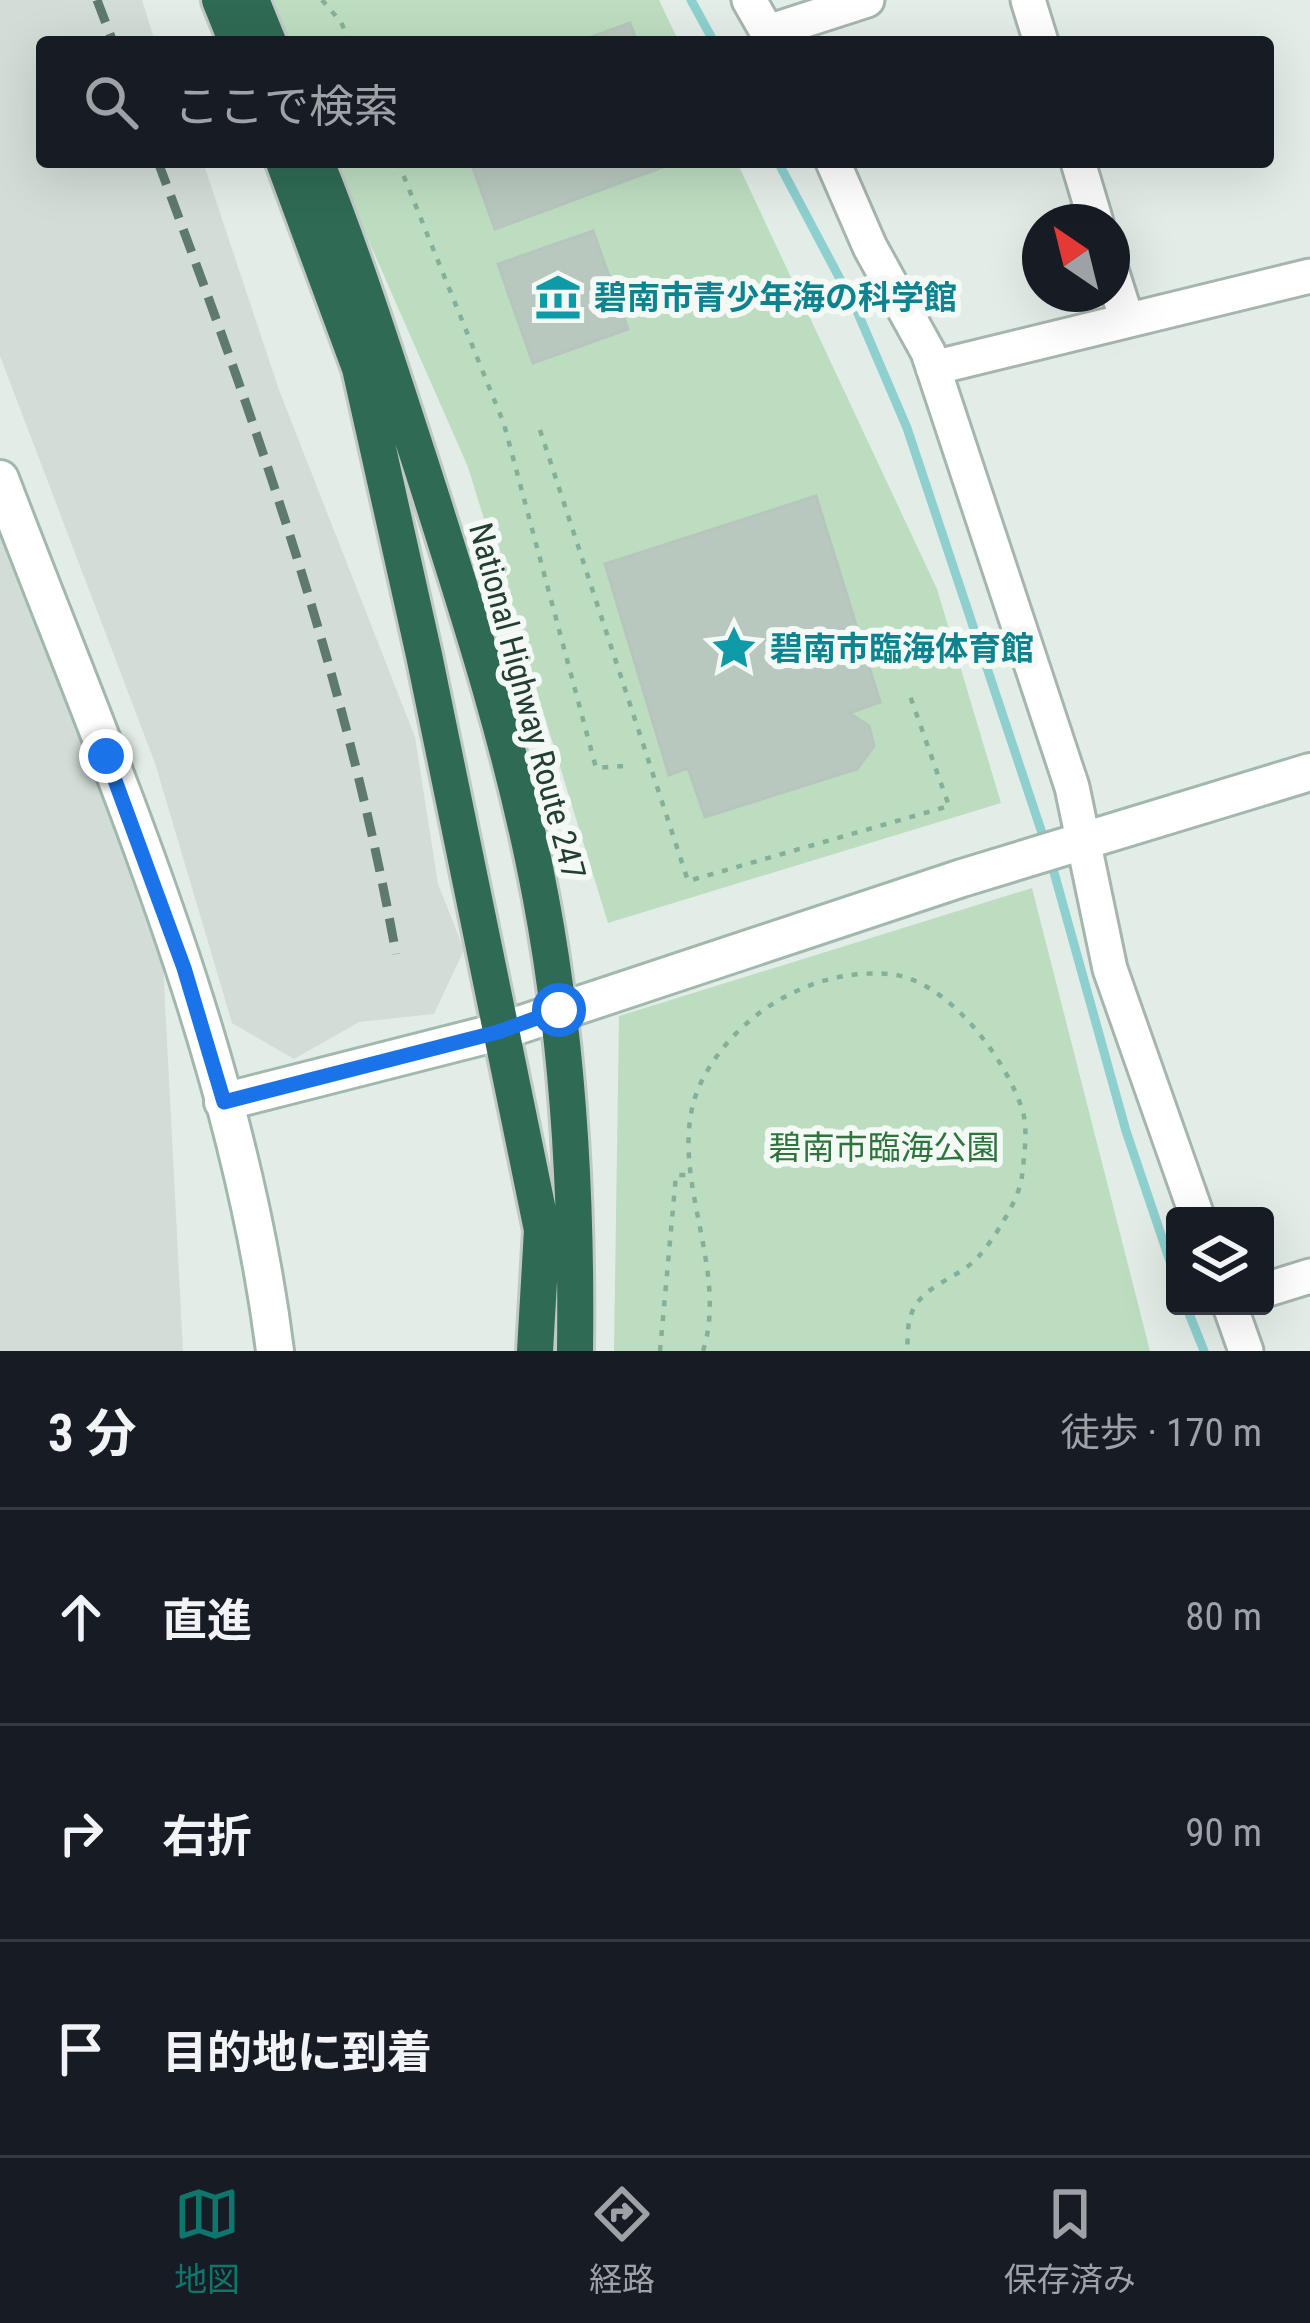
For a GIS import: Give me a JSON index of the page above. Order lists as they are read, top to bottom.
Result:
{
  "streets": {
    "highway": ["National Highway Route 247"]
  },
  "parks": ["碧南市臨海公園"],
  "places": {
    "museum": ["碧南市青少年海の科学館"],
    "place": ["碧南市臨海体育館"]
  },
  "north": "top left",
  "page": {
    "search": "ここで検索",
    "heading": ["3 分", "徒歩 · 170 m"],
    "list": [
      ["直進", "80 m"],
      ["右折", "90 m"],
      "目的地に到着"
    ],
    "nav": ["地図", "経路", "保存済み"]
  }
}
